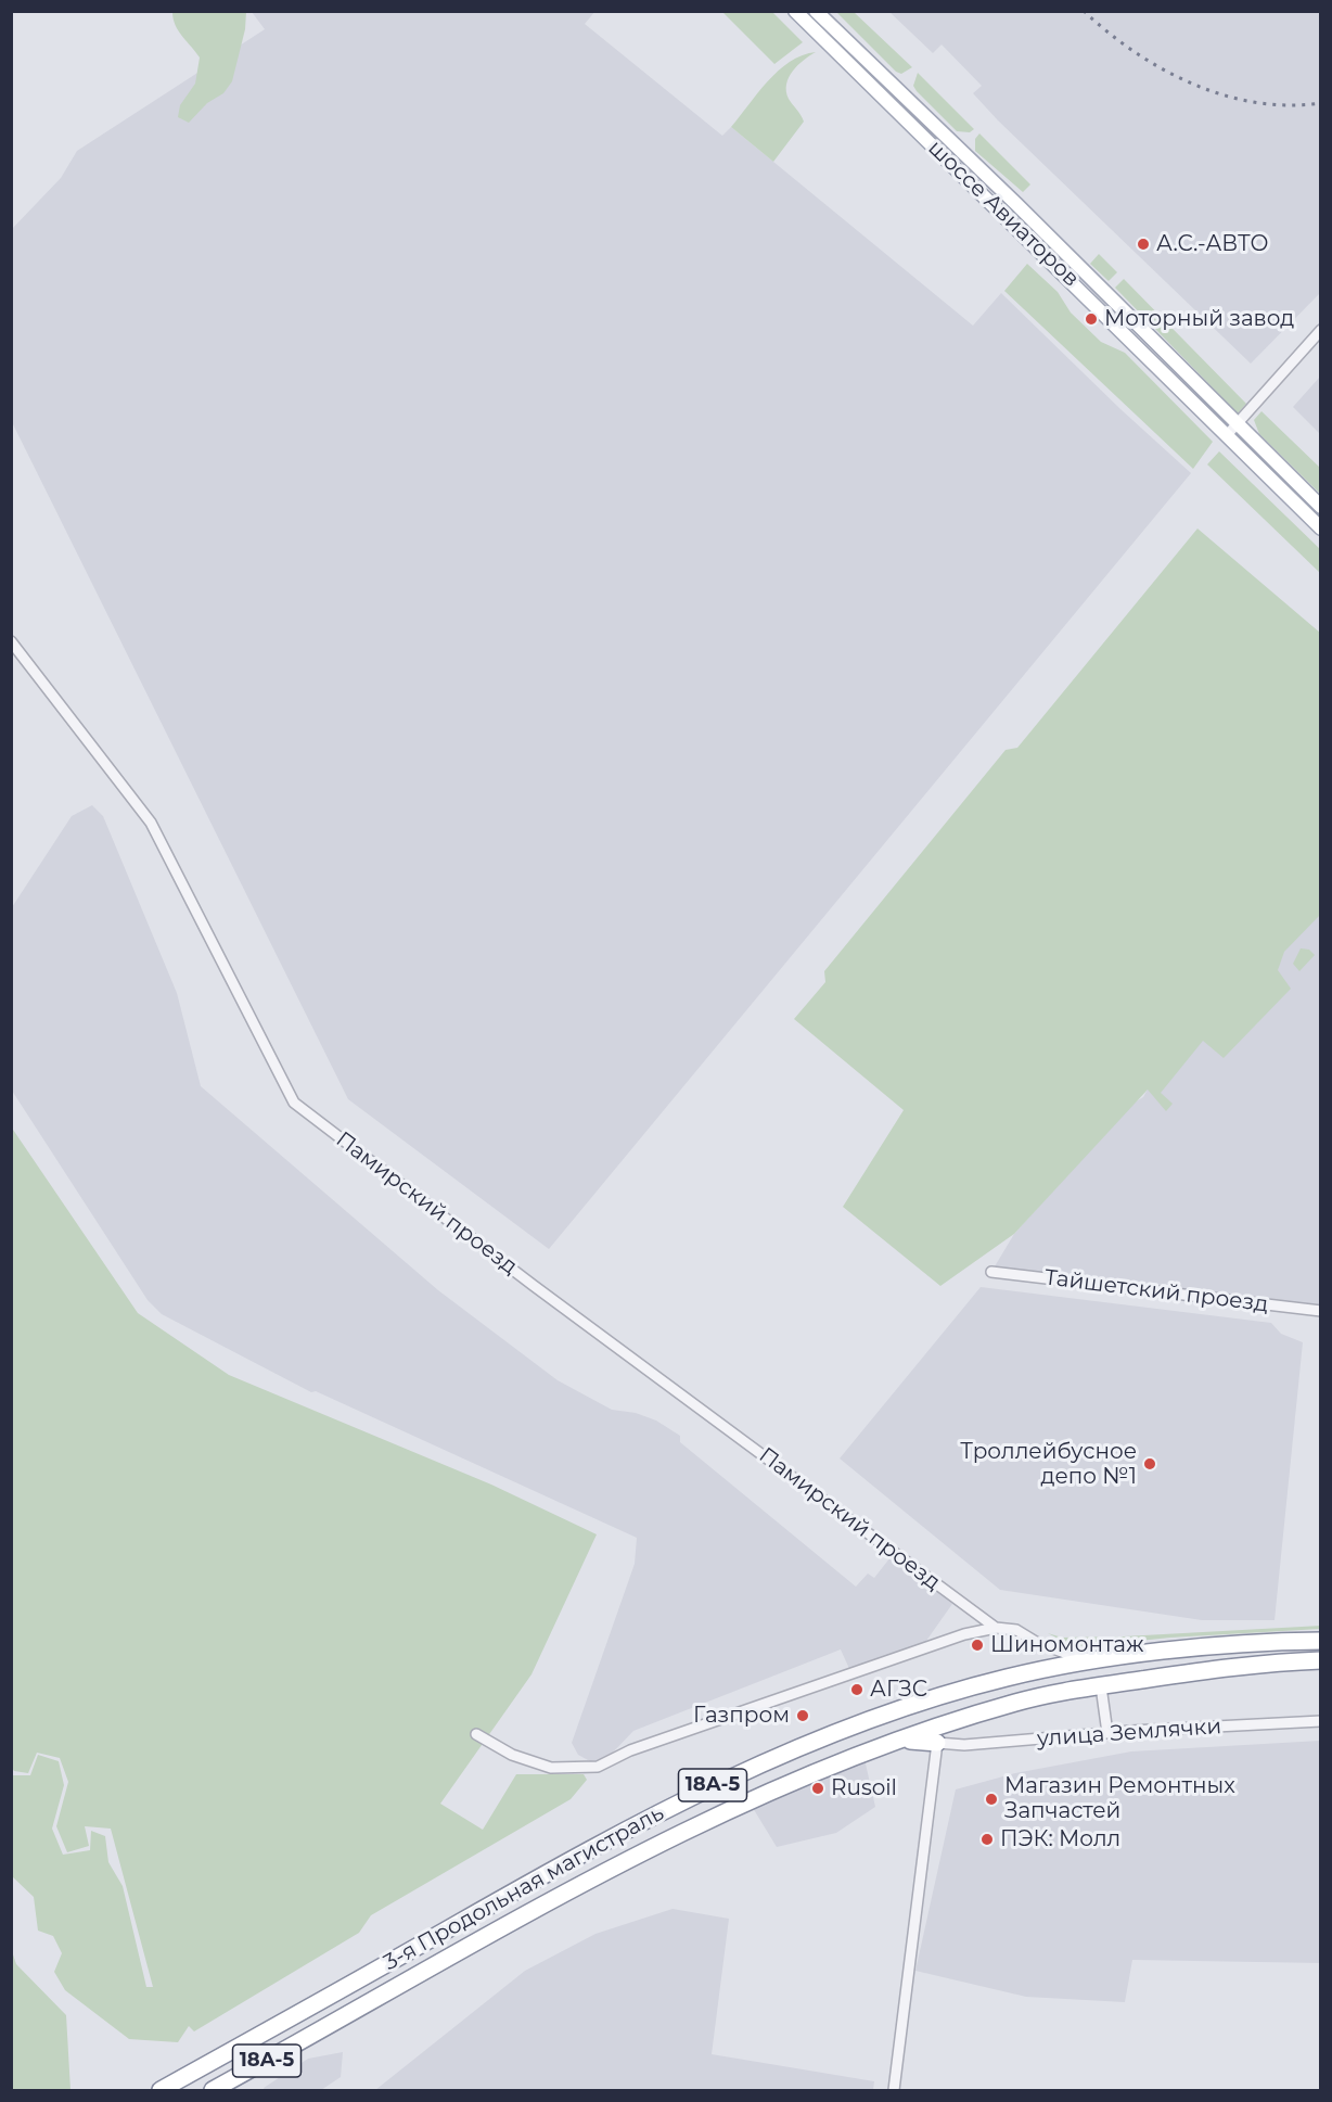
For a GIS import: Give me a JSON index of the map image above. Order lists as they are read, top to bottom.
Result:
{
  "streets": {
    "highway": ["18А-5", "3-я Продольная магистраль"],
    "main road": ["шоссе Авиаторов"],
    "street": ["Памирский проезд", "Тайшетский проезд", "улица Землячки"]
  },
  "places": [
    "А.С.-АВТО",
    "Моторный завод",
    "Троллейбусное депо №1",
    "Шиномонтаж",
    "АГЗС",
    "Газпром",
    "Rusoil",
    "Магазин Ремонтных Запчастей",
    "ПЭК: Молл"
  ]
}
